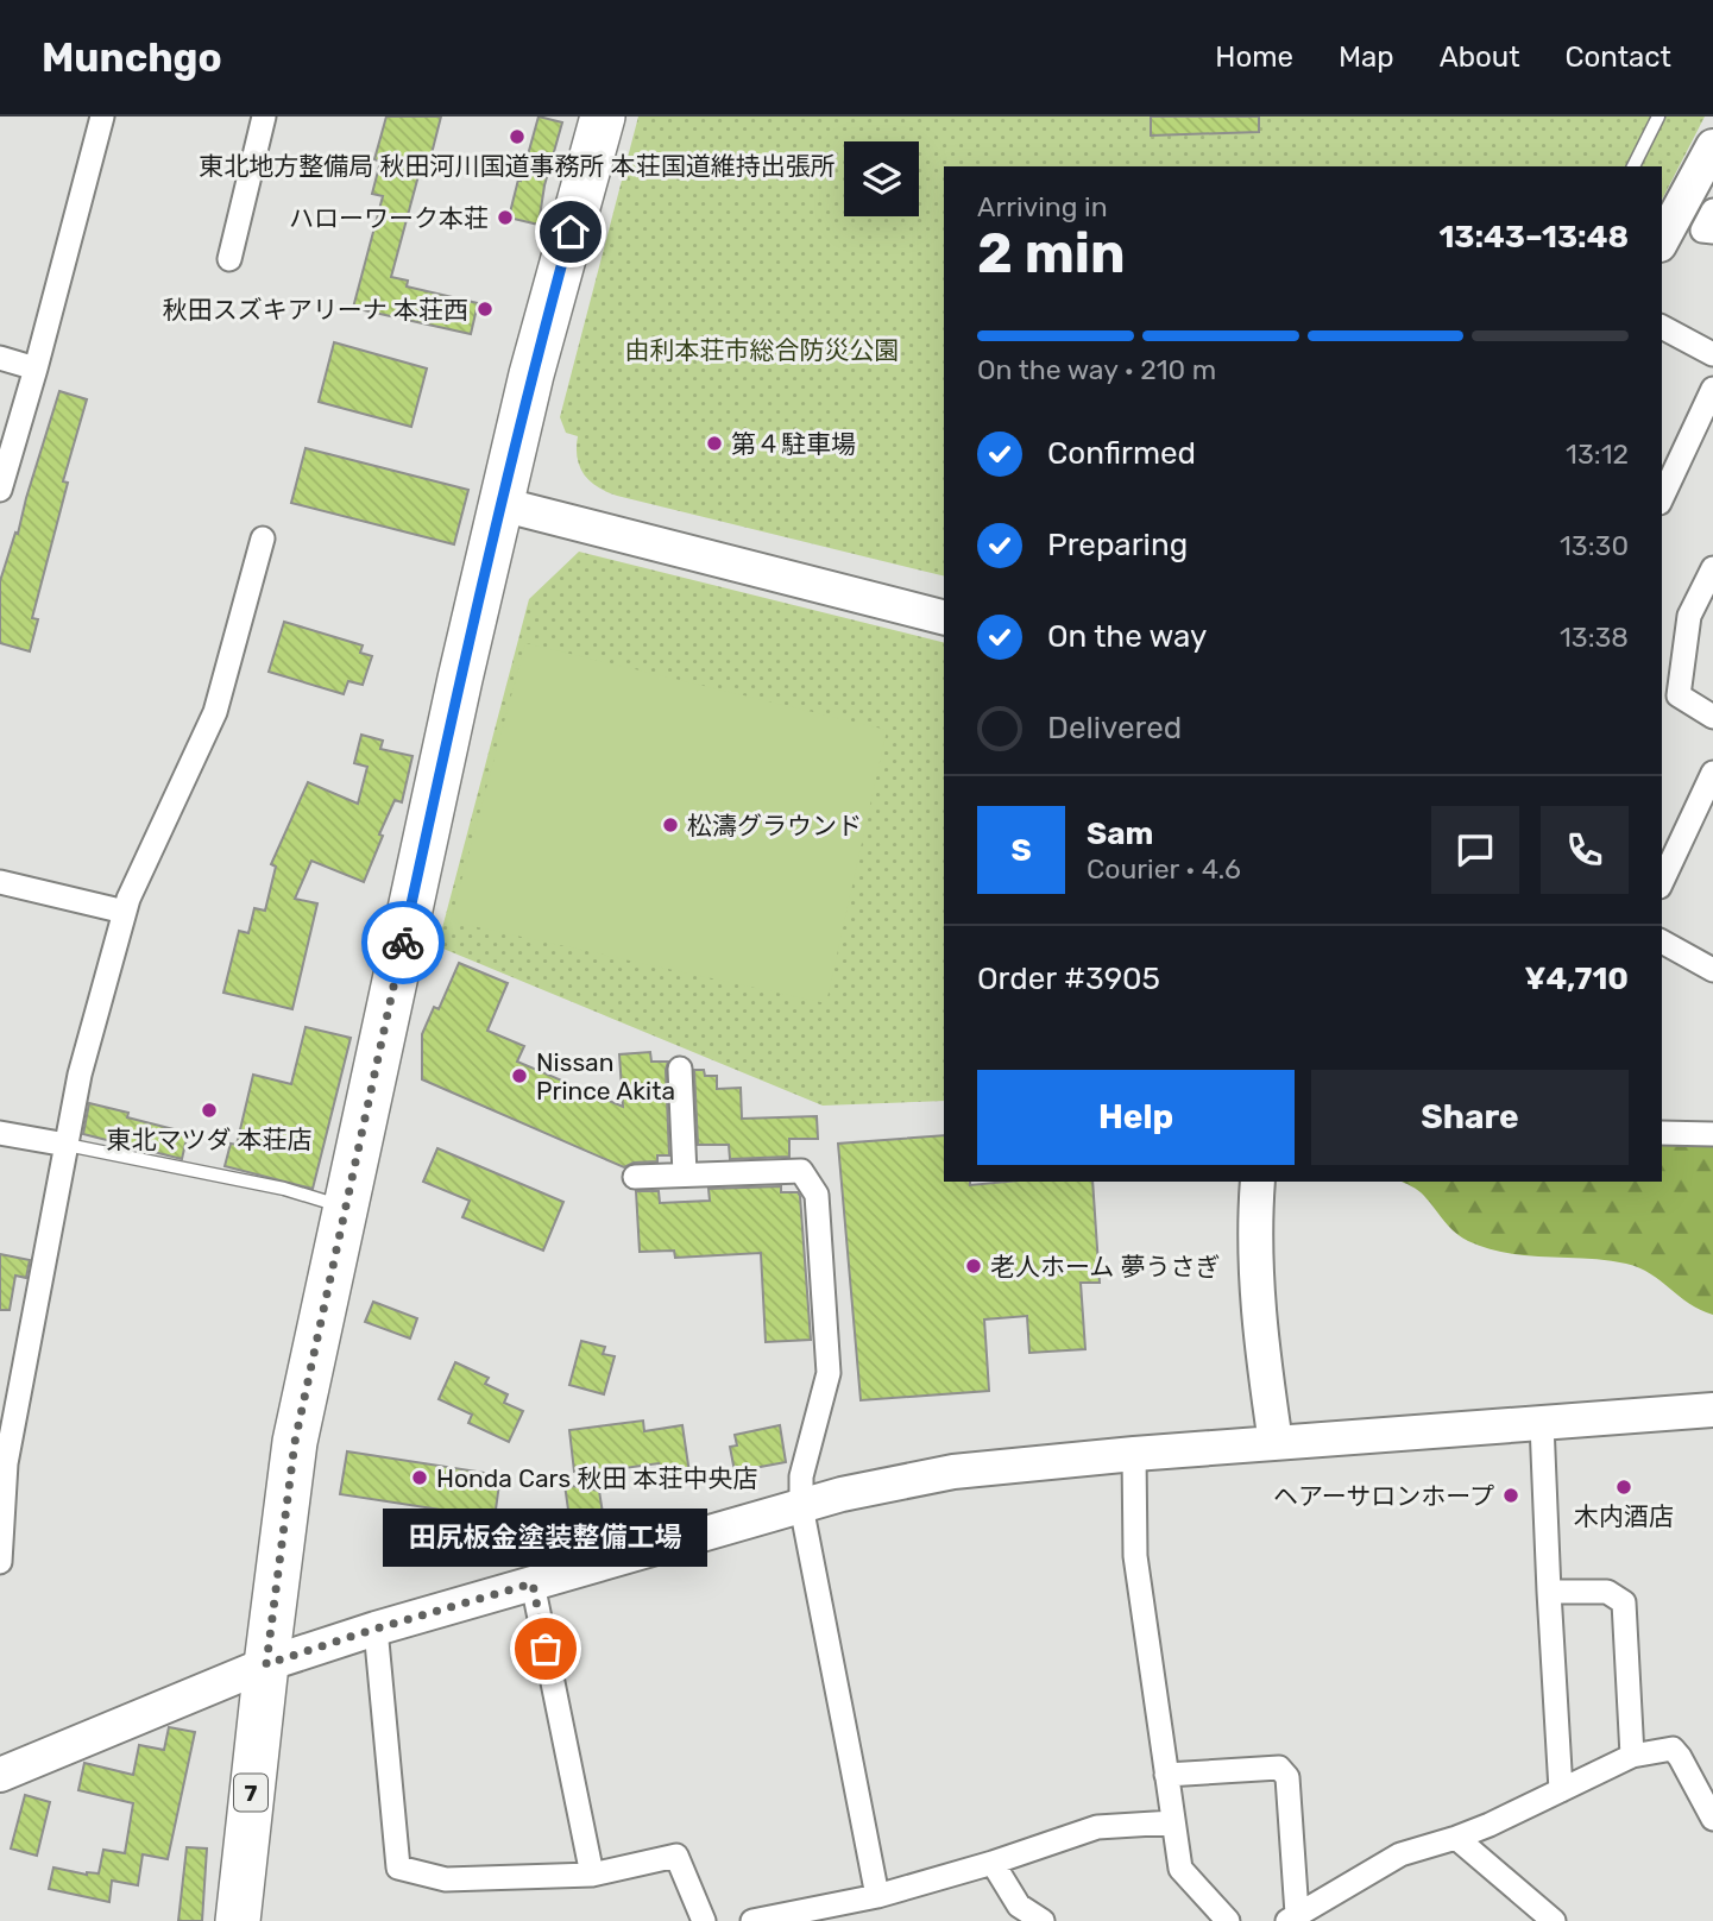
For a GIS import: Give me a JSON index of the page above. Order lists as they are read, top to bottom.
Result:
{
  "streets": {
    "highway": ["7"]
  },
  "parks": ["由利本荘市総合防災公園"],
  "places": [
    "東北地方整備局 秋田河川国道事務所 本荘国道維持出張所",
    "ハローワーク本荘",
    "秋田スズキアリーナ 本荘西",
    "第４駐車場",
    "松濤グラウンド",
    "Nissan Prince Akita",
    "東北マツダ 本荘店",
    "老人ホーム 夢うさぎ",
    "Honda Cars 秋田 本荘中央店",
    "木内酒店",
    "ヘアーサロンホープ",
    "田尻板金塗装整備工場"
  ],
  "page": {
    "header": "Munchgo",
    "nav": [
      "Home",
      "Map",
      "About",
      "Contact"
    ],
    "heading": ["2 min", "Arriving in", "13:43–13:48"],
    "panel": [
      "Sam",
      "Courier · 4.6",
      "Order #3905",
      "¥4,710"
    ],
    "bar": "On the way · 210 m",
    "list": [
      ["Confirmed", "13:12"],
      ["Preparing", "13:30"],
      ["On the way", "13:38"],
      "Delivered"
    ],
    "round": "S",
    "buttons": ["Help", "Share"],
    "bubble": "田尻板金塗装整備工場"
  }
}
